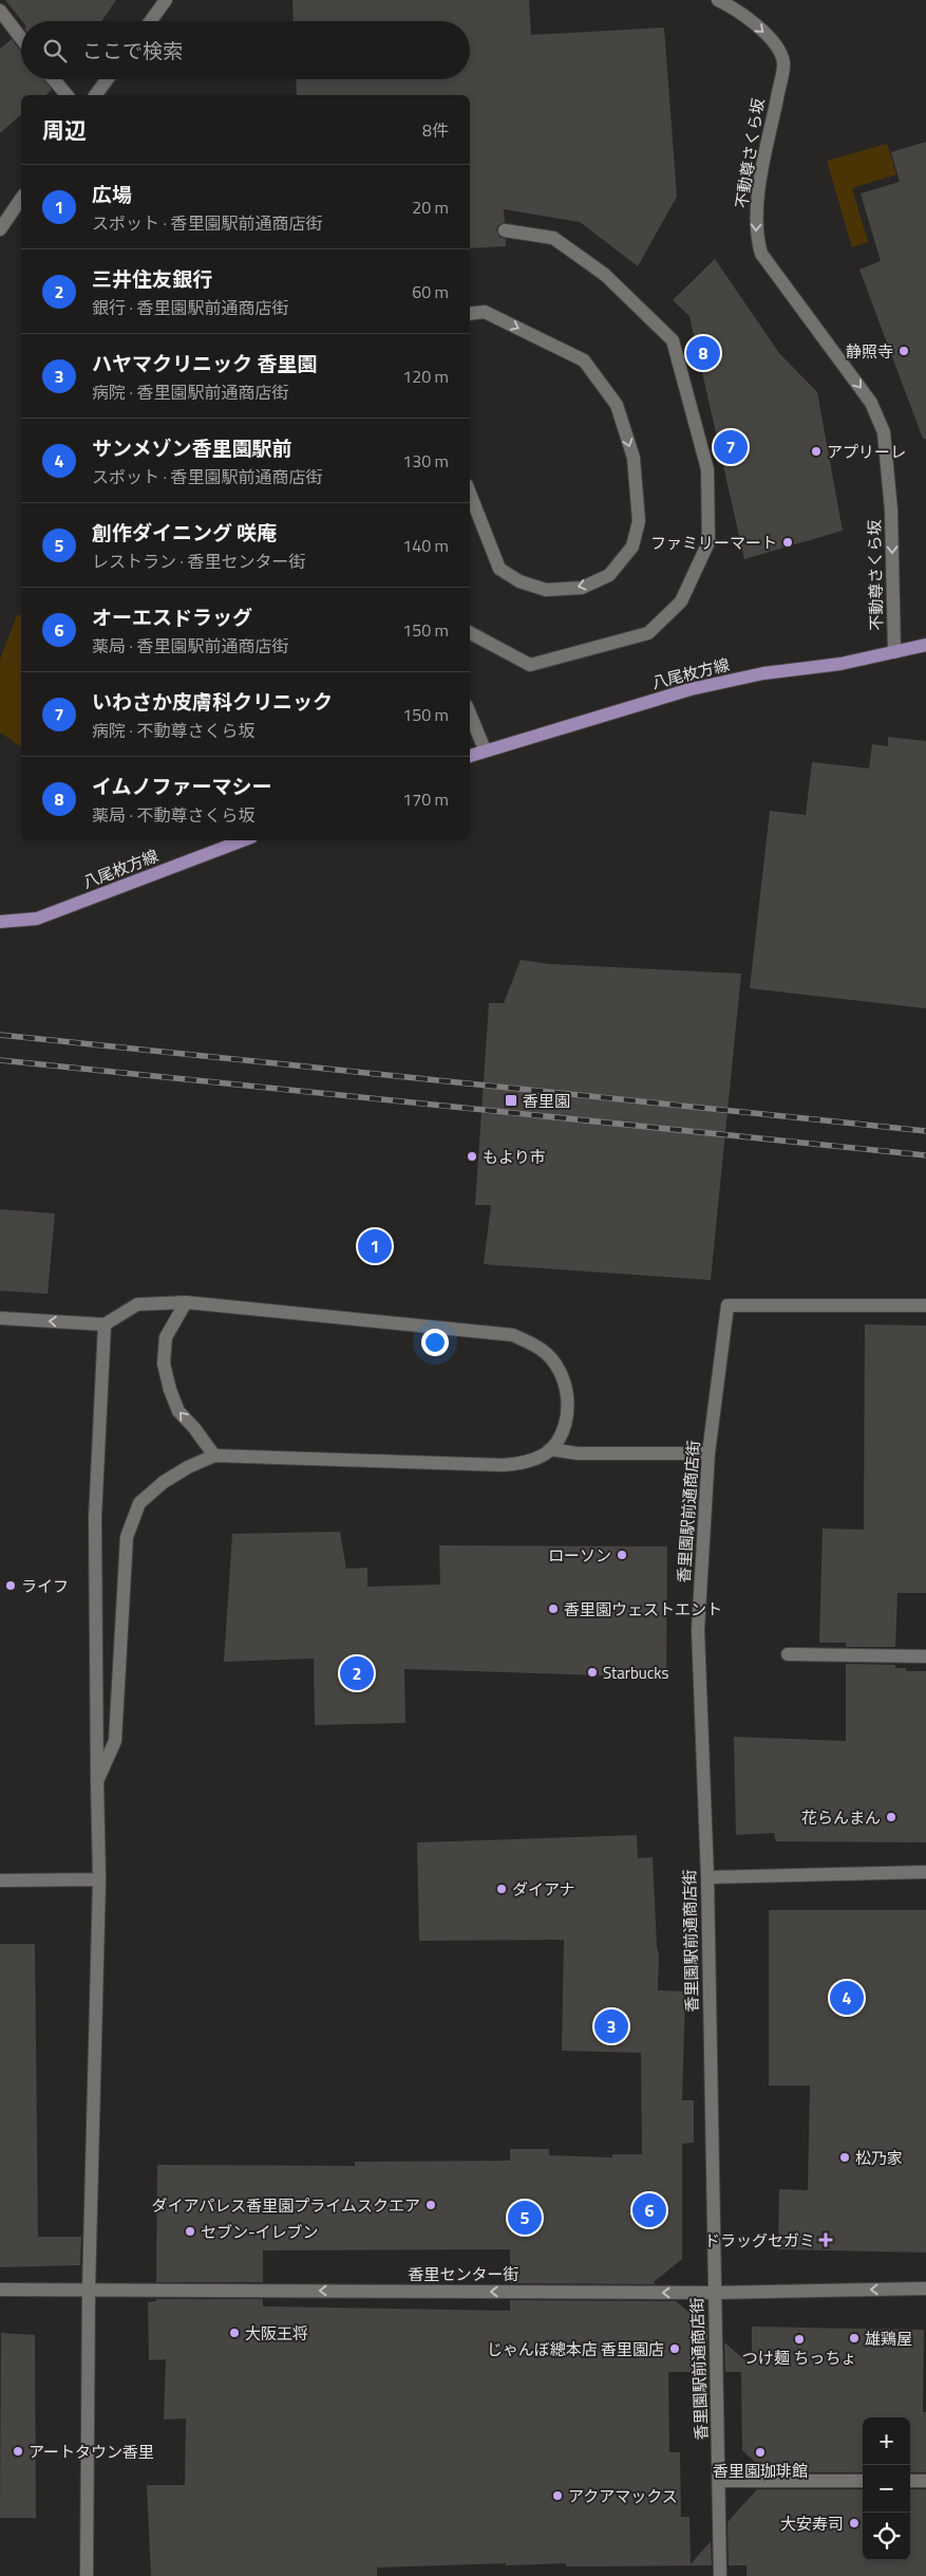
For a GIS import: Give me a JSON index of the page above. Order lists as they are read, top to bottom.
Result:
{
  "streets": {
    "main road": ["八尾枚方線"],
    "street": ["不動尊さくら坂", "香里園駅前通商店街", "香里センター街"]
  },
  "crossings": [
    ["不動尊さくら坂", "八尾枚方線"],
    ["香里園駅前通商店街", "香里センター街"]
  ],
  "one_way": ["不動尊さくら坂", "香里センター街"],
  "places": {
    "other": [
      "静照寺",
      "アプリーレ",
      "ファミリーマート",
      "もより市",
      "ローソン",
      "ライフ",
      "香里園ウェストエント",
      "Starbucks",
      "花らんまん",
      "ダイアナ",
      "松乃家",
      "ダイアパレス香里園プライムスクエア",
      "セブン-イレブン",
      "大阪王将",
      "雄鶏屋",
      "つけ麺 ちっちょ",
      "じゃんぼ總本店 香里園店",
      "アートタウン香里",
      "香里園珈琲館",
      "アクアマックス",
      "大安寿司"
    ],
    "transit": ["香里園"],
    "health": ["ドラッグセガミ"]
  },
  "page": {
    "search": "ここで検索",
    "heading": ["周辺", "8件"],
    "list": [
      {
        "mark": "1",
        "name": "広場",
        "note": "スポット · 香里園駅前通商店街",
        "value": "20 m"
      },
      {
        "mark": "2",
        "name": "三井住友銀行",
        "note": "銀行 · 香里園駅前通商店街",
        "value": "60 m"
      },
      {
        "mark": "3",
        "name": "ハヤマクリニック 香里園",
        "note": "病院 · 香里園駅前通商店街",
        "value": "120 m"
      },
      {
        "mark": "4",
        "name": "サンメゾン香里園駅前",
        "note": "スポット · 香里園駅前通商店街",
        "value": "130 m"
      },
      {
        "mark": "5",
        "name": "創作ダイニング 咲庵",
        "note": "レストラン · 香里センター街",
        "value": "140 m"
      },
      {
        "mark": "6",
        "name": "オーエスドラッグ",
        "note": "薬局 · 香里園駅前通商店街",
        "value": "150 m"
      },
      {
        "mark": "7",
        "name": "いわさか皮膚科クリニック",
        "note": "病院 · 不動尊さくら坂",
        "value": "150 m"
      },
      {
        "mark": "8",
        "name": "イムノファーマシー",
        "note": "薬局 · 不動尊さくら坂",
        "value": "170 m"
      }
    ],
    "pins": [
      "8",
      "7",
      "1",
      "2",
      "4",
      "3",
      "6",
      "5"
    ],
    "map_buttons": ["+", "−"]
  }
}
